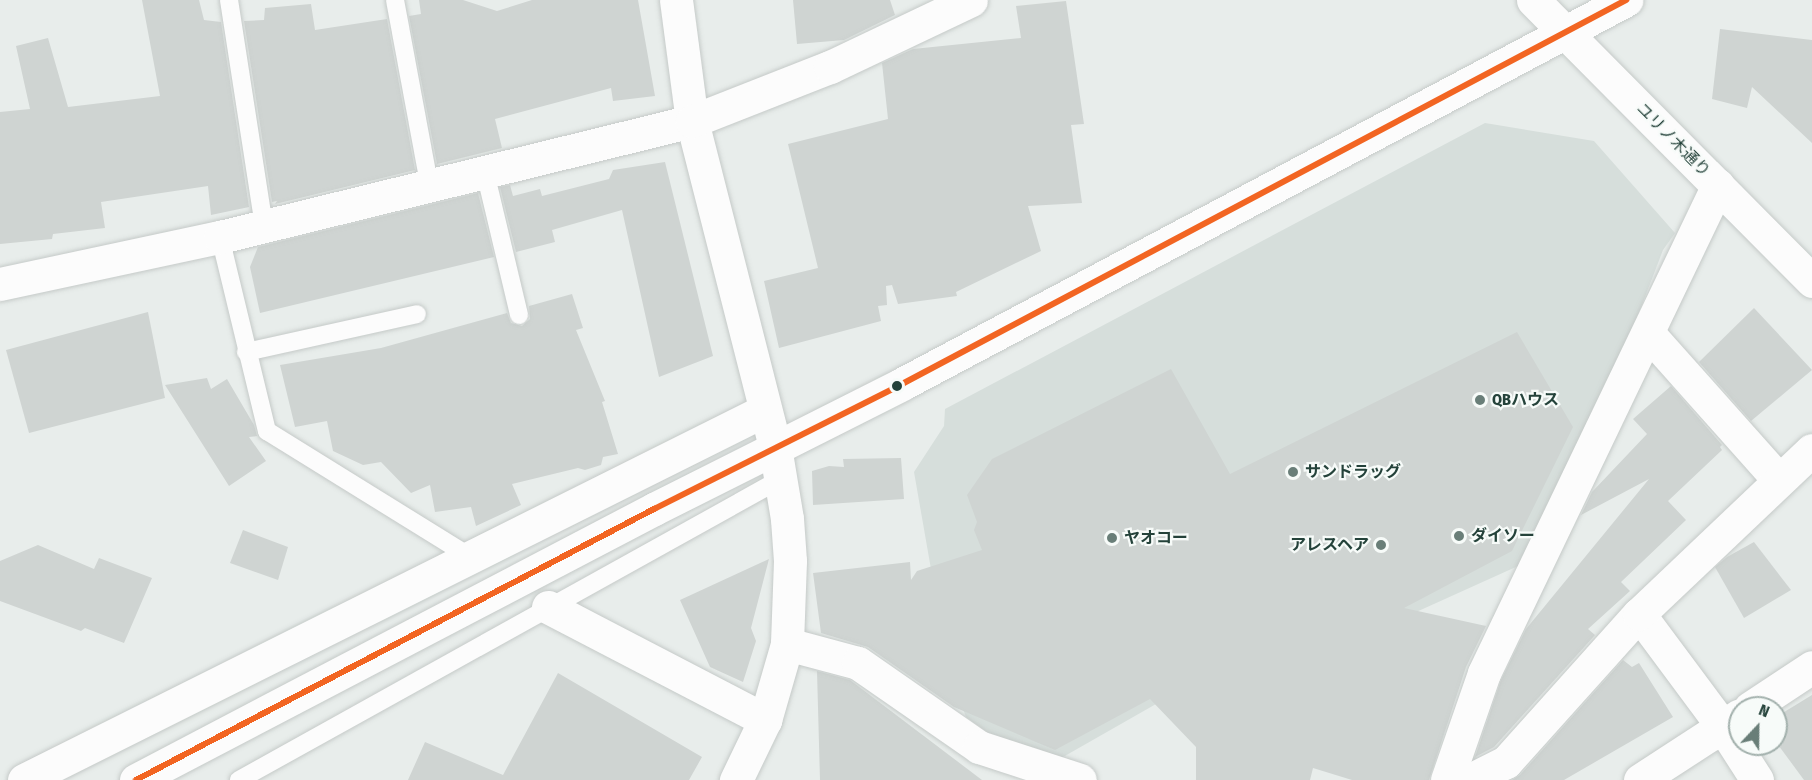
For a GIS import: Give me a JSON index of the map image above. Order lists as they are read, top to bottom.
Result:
{
  "streets": {
    "street": ["ユリノ木通り"]
  },
  "places": [
    "QBハウス",
    "サンドラッグ",
    "ダイソー",
    "ヤオコー",
    "アレスヘア"
  ],
  "north": "top"
}
